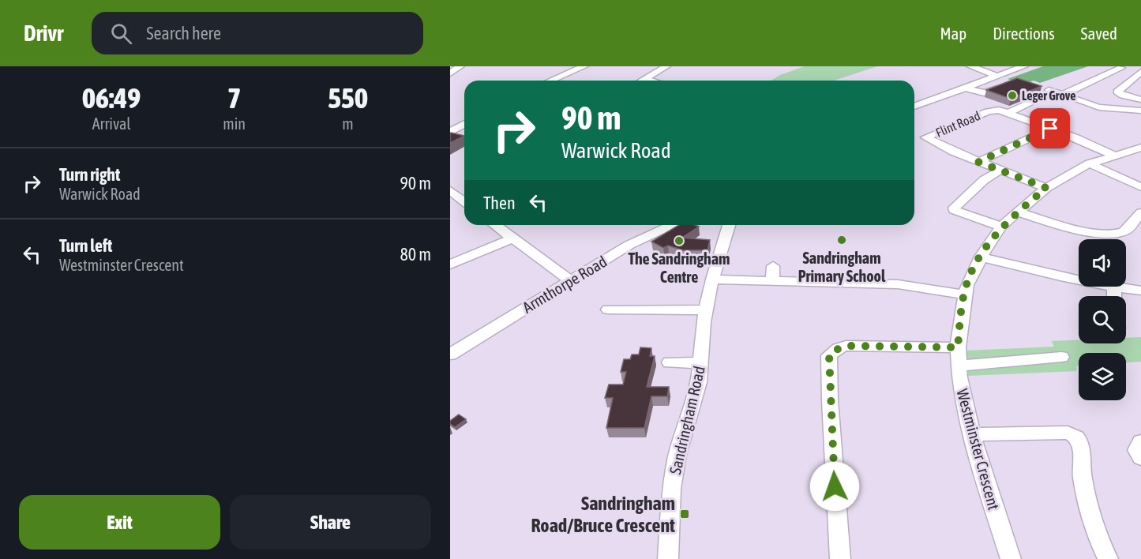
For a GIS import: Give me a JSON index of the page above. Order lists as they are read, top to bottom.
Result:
{
  "streets": {
    "street": [
      "Flint Road",
      "Armthorpe Road",
      "Sandringham Road",
      "Westminster Crescent"
    ]
  },
  "crossings": [
    ["Flint Road", "Westminster Crescent"]
  ],
  "places": {
    "other": ["Leger Grove", "Sandringham Primary School", "The Sandringham Centre"],
    "transit": ["Sandringham Road/Bruce Crescent"]
  },
  "page": {
    "header": "Drivr",
    "search": "Search here",
    "nav": ["Map", "Directions", "Saved"],
    "eta": [
      "06:49",
      "Arrival",
      "7",
      "min",
      "550",
      "m"
    ],
    "turn": ["90 m", "Warwick Road"],
    "list": [
      {
        "name": "Turn right",
        "note": "Warwick Road",
        "value": "90 m"
      },
      {
        "name": "Turn left",
        "note": "Westminster Crescent",
        "value": "80 m"
      }
    ],
    "then": "Then",
    "buttons": ["Exit", "Share"]
  }
}
